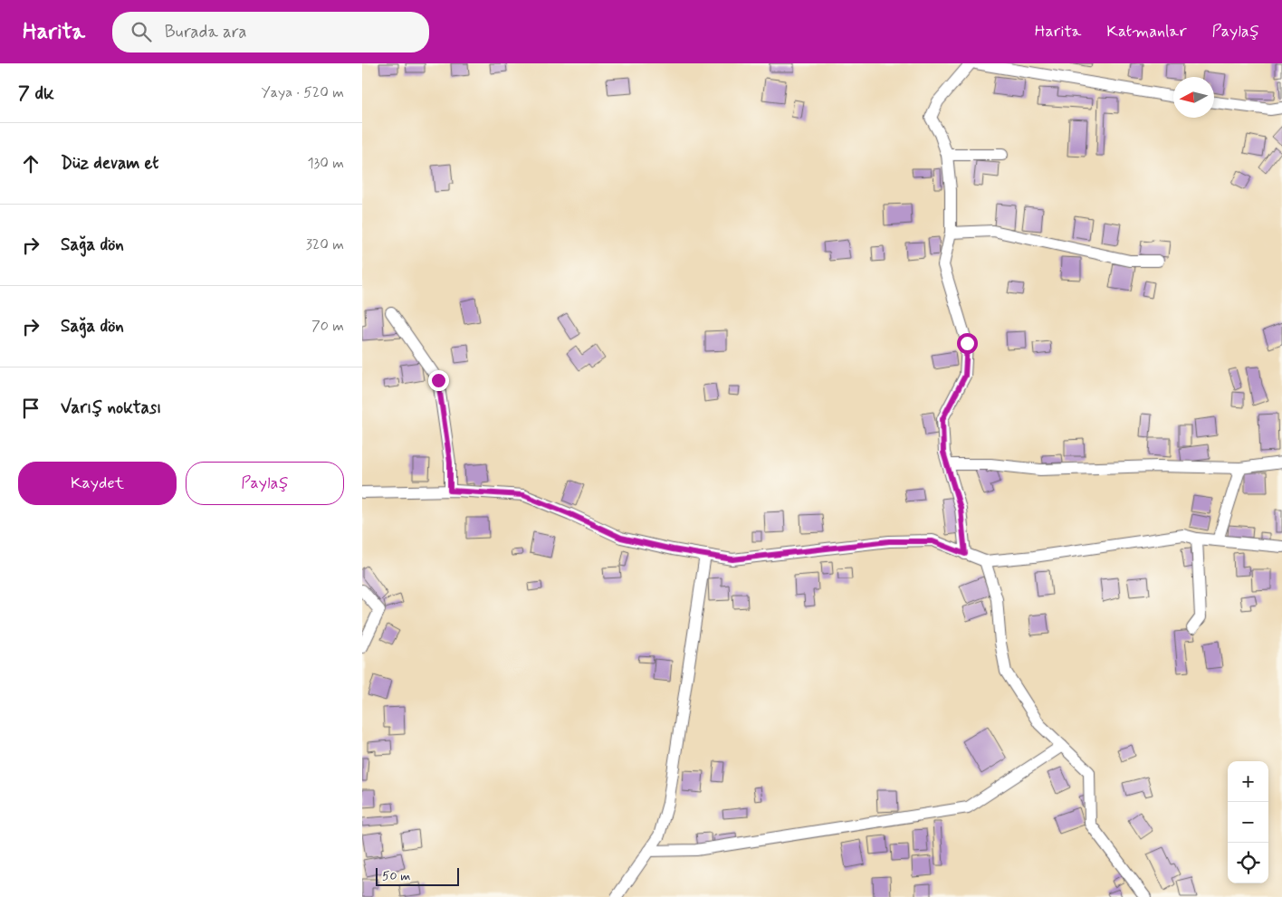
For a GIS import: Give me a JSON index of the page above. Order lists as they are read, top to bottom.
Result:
{
  "scale_bar": "50 m",
  "north": "left",
  "page": {
    "header": "Harita",
    "search": "Burada ara",
    "nav": ["Harita", "Katmanlar", "Paylaş"],
    "heading": ["7 dk", "Yaya · 520 m"],
    "list": [
      ["Düz devam et", "130 m"],
      ["Sağa dön", "320 m"],
      ["Sağa dön", "70 m"],
      "Varış noktası"
    ],
    "buttons": ["Kaydet", "Paylaş"],
    "map_buttons": ["+", "−"],
    "scale": "50 m"
  }
}
